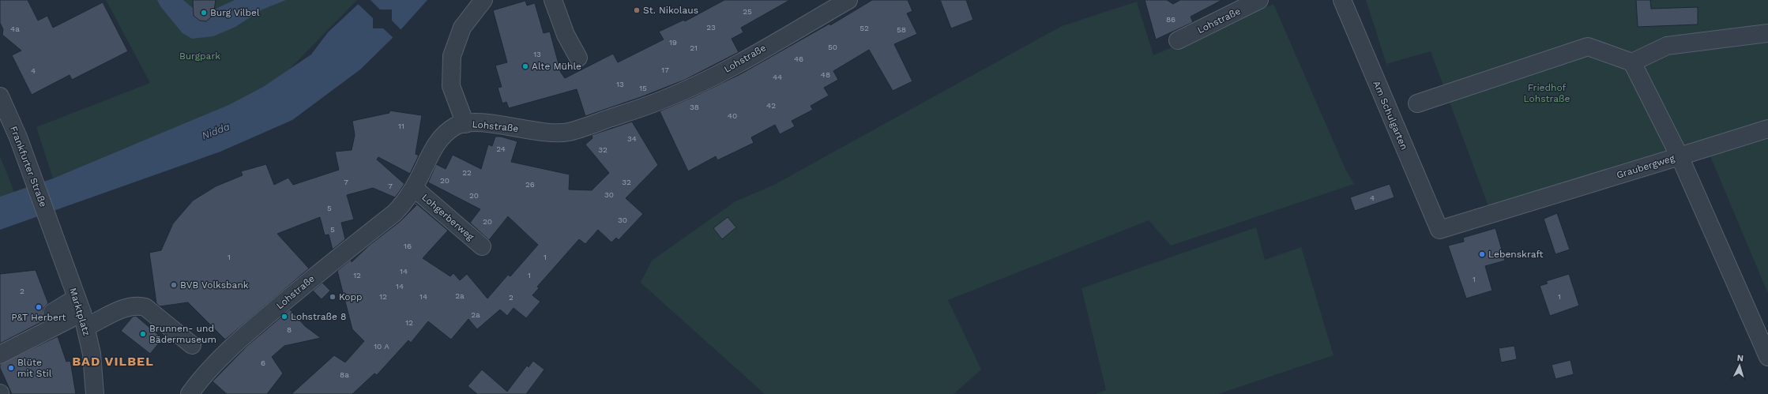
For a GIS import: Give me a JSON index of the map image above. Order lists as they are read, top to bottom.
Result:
{
  "streets": {
    "street": [
      "Lohstraße",
      "Am Schulgarten",
      "Frankfurter Straße",
      "Graubergweg",
      "Lohgerberweg",
      "Marktplatz"
    ]
  },
  "crossings": [
    ["Lohstraße", "Lohgerberweg"],
    ["Am Schulgarten", "Graubergweg"],
    ["Frankfurter Straße", "Marktplatz"]
  ],
  "districts": ["BAD VILBEL"],
  "water": ["Nidda"],
  "parks": ["Burgpark", "Friedhof Lohstraße"],
  "places": [
    "St. Nikolaus",
    "Burg Vilbel",
    "Alte Mühle",
    "Lebenskraft",
    "BVB Volksbank",
    "Kopp",
    "P&T Herbert",
    "Lohstraße 8",
    "Brunnen- und Bädermuseum",
    "Blüte mit Stil"
  ],
  "house_numbers": [
    "25",
    "86",
    "23",
    "52",
    "4a",
    "58",
    "19",
    "50",
    "21",
    "13",
    "46",
    "17",
    "4",
    "48",
    "44",
    "13",
    "15",
    "42",
    "38",
    "40",
    "11",
    "34",
    "24",
    "32",
    "22",
    "20",
    "7",
    "32",
    "26",
    "7",
    "30",
    "20",
    "4",
    "5",
    "30",
    "20",
    "5",
    "16",
    "1",
    "1",
    "14",
    "12",
    "1",
    "1",
    "14",
    "2",
    "2a",
    "12",
    "14",
    "1",
    "2",
    "2a",
    "12",
    "8",
    "10 A",
    "6",
    "8a"
  ],
  "north": "top"
}
